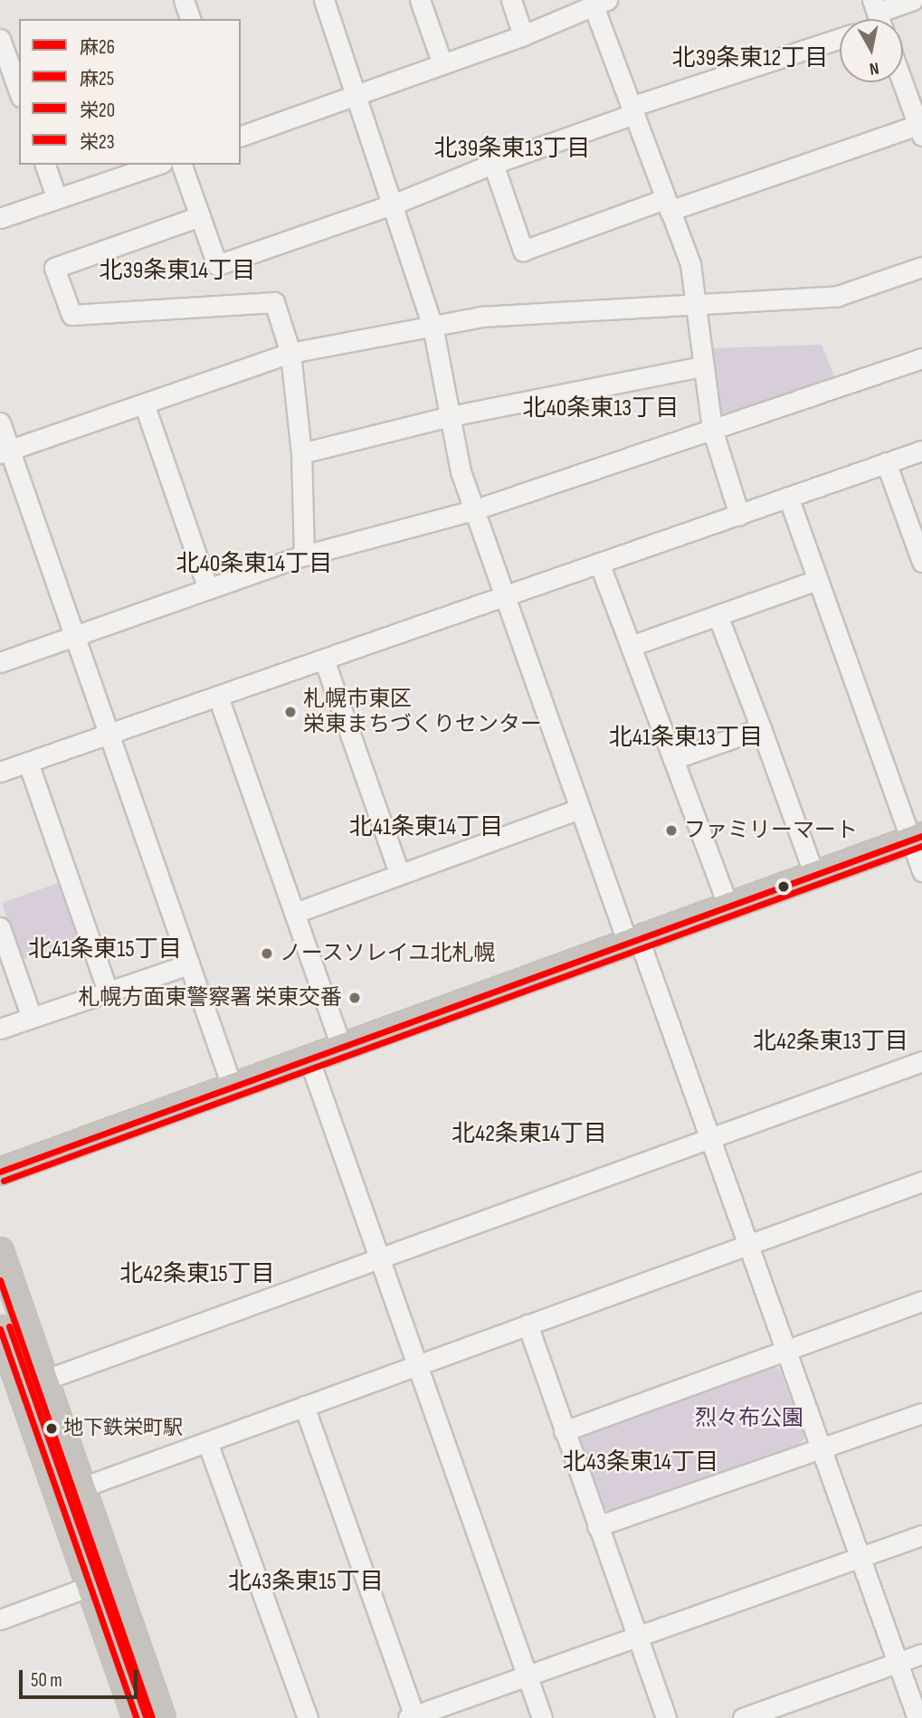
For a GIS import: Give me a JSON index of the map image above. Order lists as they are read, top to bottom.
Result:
{
  "districts": [
    "北39条東12丁目",
    "北39条東13丁目",
    "北39条東14丁目",
    "北40条東13丁目",
    "北40条東14丁目",
    "北41条東13丁目",
    "北41条東14丁目",
    "北41条東15丁目",
    "北42条東13丁目",
    "北42条東14丁目",
    "北42条東15丁目",
    "北43条東14丁目",
    "北43条東15丁目"
  ],
  "parks": ["烈々布公園"],
  "places": [
    "札幌市東区 栄東まちづくりセンター",
    "ファミリーマート",
    "ノースソレイユ北札幌",
    "札幌方面東警察署 栄東交番",
    "地下鉄栄町駅"
  ],
  "lines": [
    "transit line 麻26",
    "transit line 麻25",
    "transit line 栄23",
    "transit line 栄20"
  ],
  "legend": [
    "麻26",
    "麻25",
    "栄20",
    "栄23"
  ],
  "scale_bar": "50 m",
  "north": "bottom"
}
